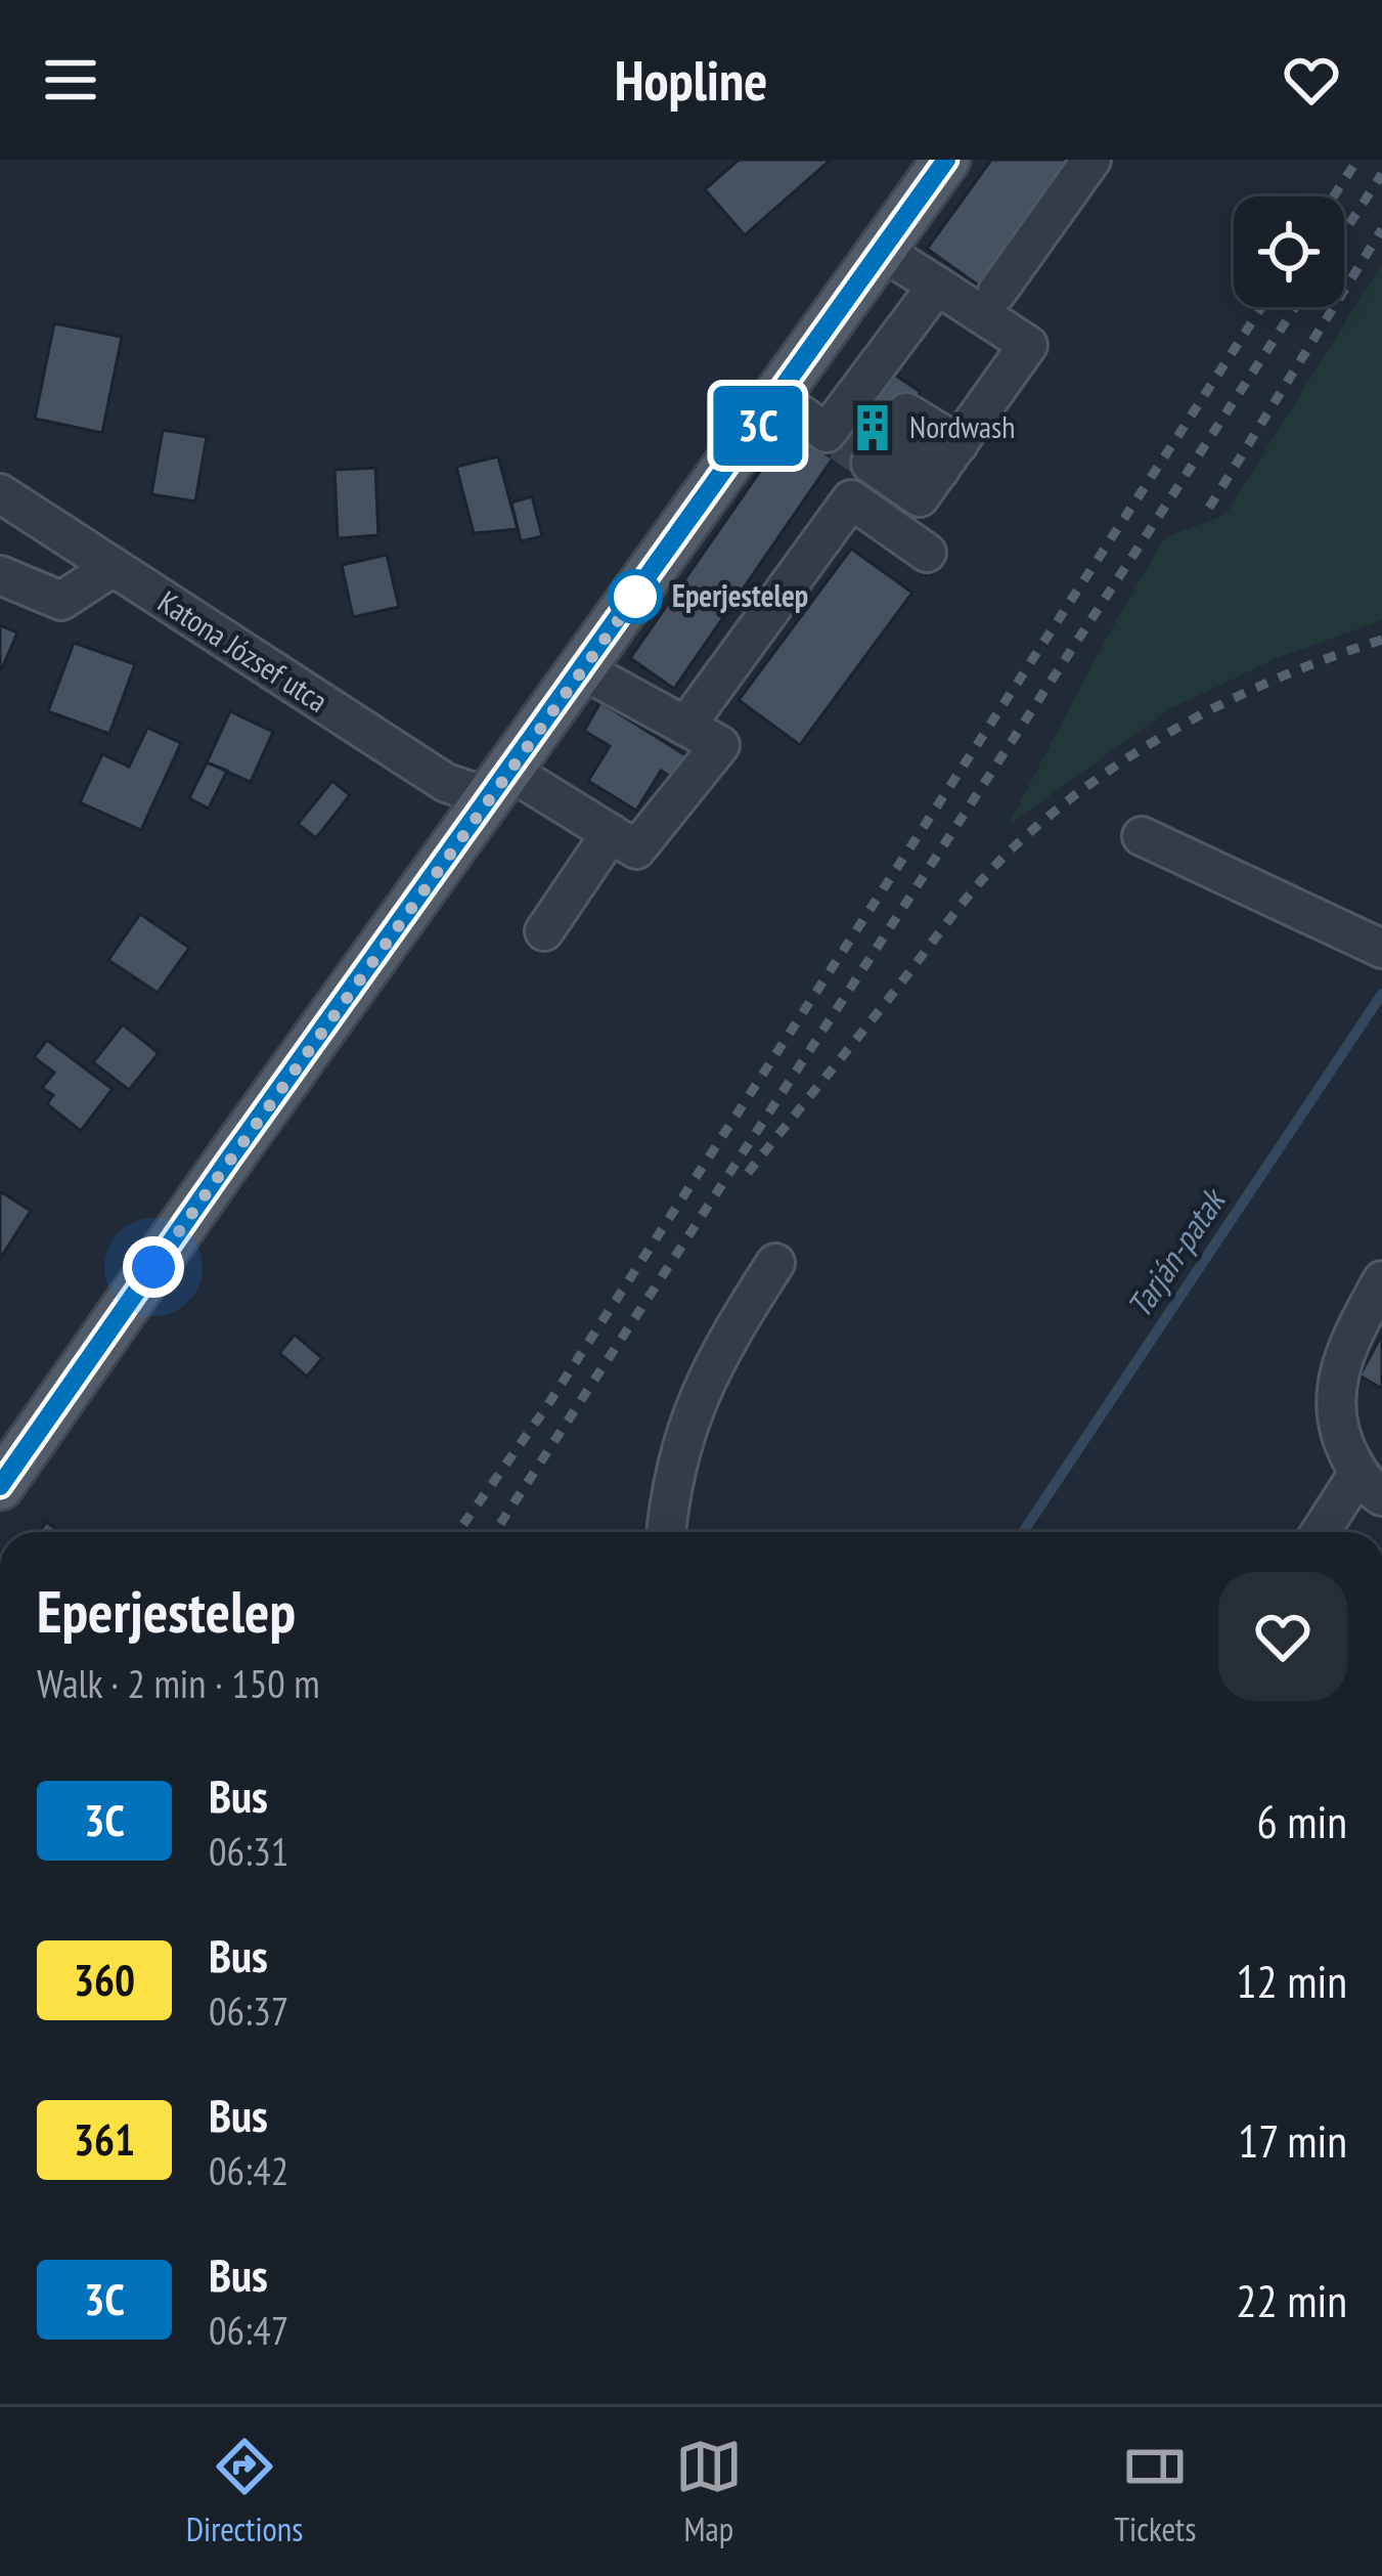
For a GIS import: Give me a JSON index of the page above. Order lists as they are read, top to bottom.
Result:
{
  "streets": {
    "street": ["Katona József utca"]
  },
  "water": ["Tarján-patak"],
  "places": {
    "building": ["Nordwash"],
    "other": ["Eperjestelep"]
  },
  "lines": ["bus line 3C"],
  "page": {
    "header": "Hopline",
    "on_map": "3C",
    "heading": ["Eperjestelep", "Walk · 2 min · 150 m"],
    "list": [
      {
        "mark": "3C",
        "name": "Bus",
        "note": "06:31",
        "value": "6 min"
      },
      {
        "mark": "360",
        "name": "Bus",
        "note": "06:37",
        "value": "12 min"
      },
      {
        "mark": "361",
        "name": "Bus",
        "note": "06:42",
        "value": "17 min"
      },
      {
        "mark": "3C",
        "name": "Bus",
        "note": "06:47",
        "value": "22 min"
      }
    ],
    "tabs": ["Directions", "Map", "Tickets"]
  }
}
